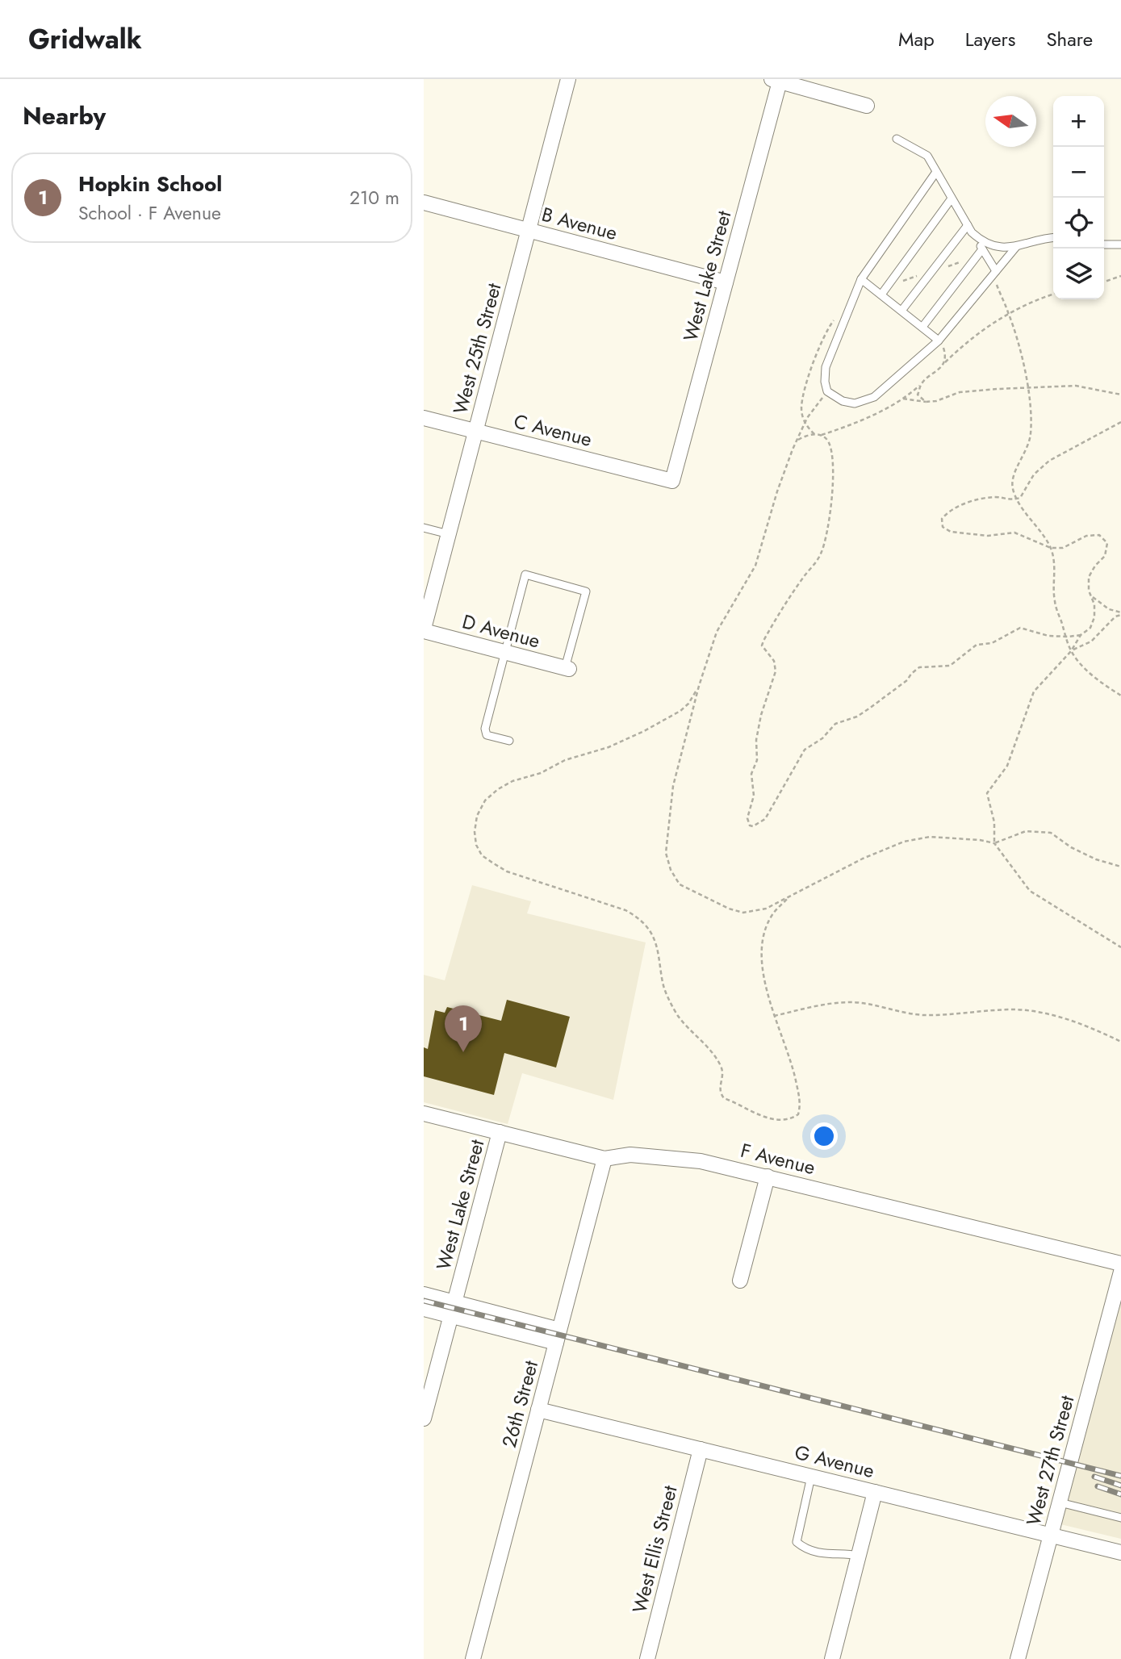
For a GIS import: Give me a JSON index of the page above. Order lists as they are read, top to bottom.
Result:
{
  "streets": {
    "street": [
      "B Avenue",
      "West Lake Street",
      "West 25th Street",
      "C Avenue",
      "D Avenue",
      "F Avenue",
      "26th Street",
      "West 27th Street",
      "G Avenue",
      "West Ellis Street"
    ]
  },
  "crossings": [
    ["B Avenue", "West Lake Street"],
    ["B Avenue", "West 25th Street"],
    ["West Lake Street", "C Avenue"],
    ["West Lake Street", "F Avenue"],
    ["West 25th Street", "C Avenue"],
    ["West 25th Street", "D Avenue"],
    ["F Avenue", "26th Street"],
    ["26th Street", "G Avenue"],
    ["West 27th Street", "G Avenue"],
    ["G Avenue", "West Ellis Street"]
  ],
  "north": "left",
  "page": {
    "header": "Gridwalk",
    "nav": ["Map", "Layers", "Share"],
    "heading": "Nearby",
    "map_buttons": ["+", "−"],
    "list": [
      {
        "mark": "1",
        "name": "Hopkin School",
        "note": "School · F Avenue",
        "value": "210 m"
      }
    ],
    "pins": "1"
  }
}
